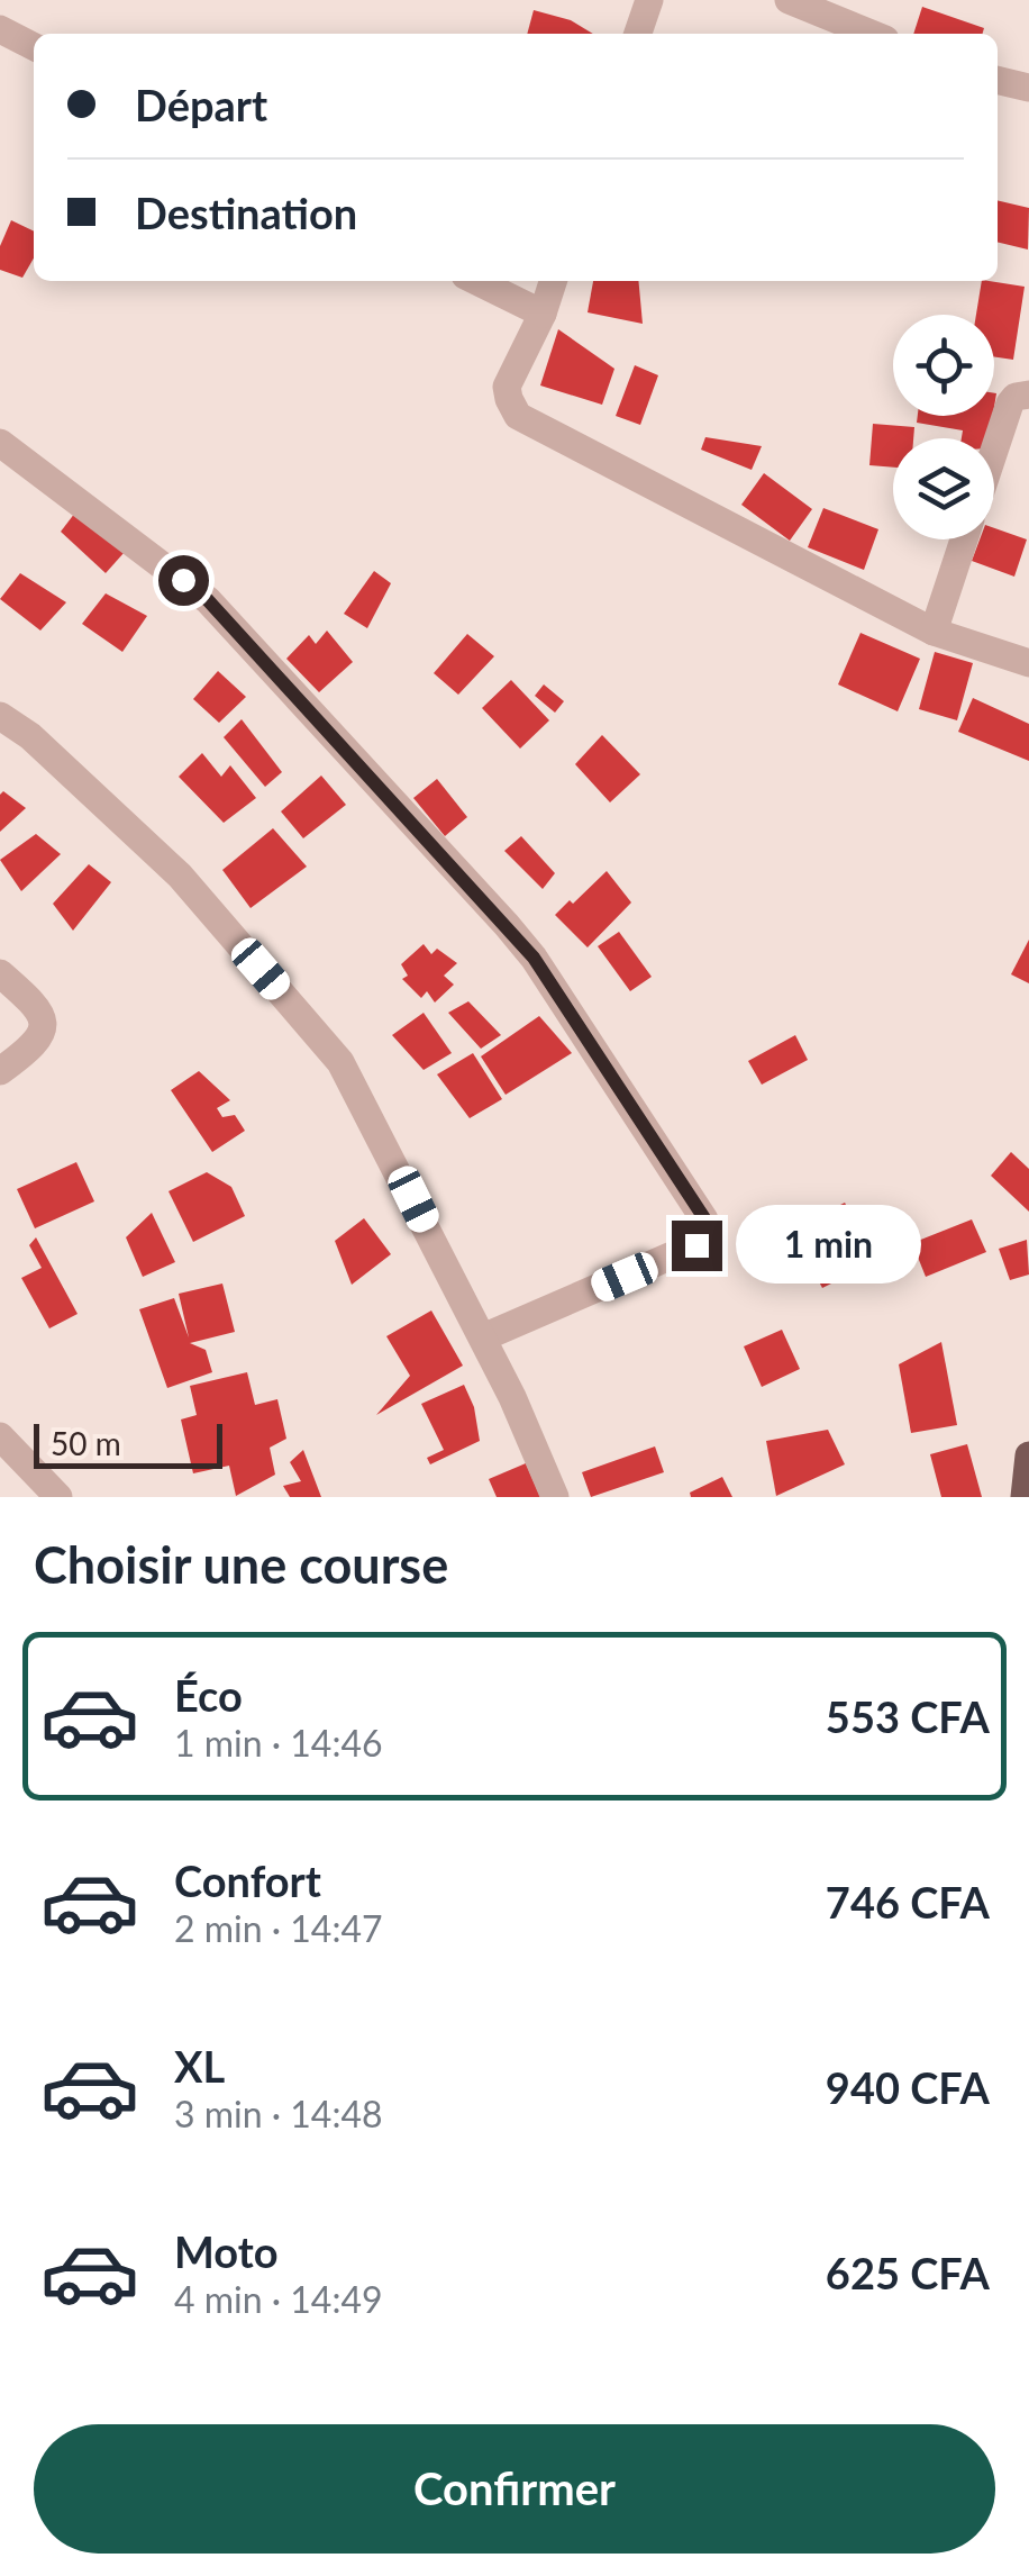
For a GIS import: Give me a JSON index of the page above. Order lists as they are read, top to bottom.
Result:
{
  "scale_bar": "50 m",
  "page": {
    "banner": ["Départ", "Destination"],
    "bubble": "1 min",
    "scale": "50 m",
    "heading": "Choisir une course",
    "list": [
      {
        "name": "Éco",
        "note": "1 min · 14:46",
        "value": "553 CFA"
      },
      {
        "name": "Confort",
        "note": "2 min · 14:47",
        "value": "746 CFA"
      },
      {
        "name": "XL",
        "note": "3 min · 14:48",
        "value": "940 CFA"
      },
      {
        "name": "Moto",
        "note": "4 min · 14:49",
        "value": "625 CFA"
      }
    ],
    "buttons": "Confirmer"
  }
}
